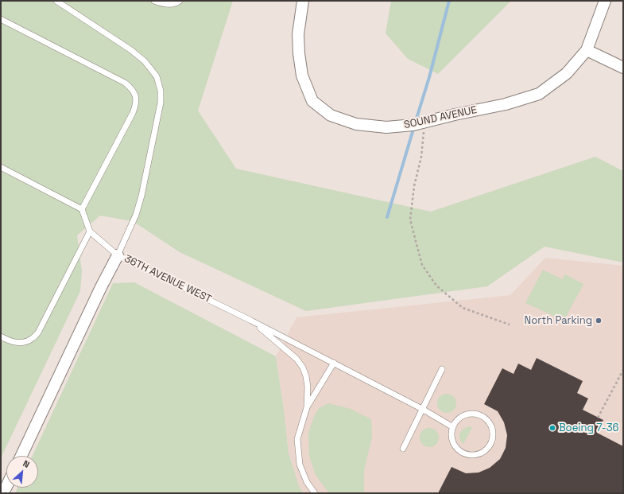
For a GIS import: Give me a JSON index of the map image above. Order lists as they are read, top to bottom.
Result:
{
  "streets": {
    "street": ["SOUND AVENUE", "36TH AVENUE WEST"]
  },
  "places": ["North Parking", "Boeing 7-36"],
  "north": "top right"
}
